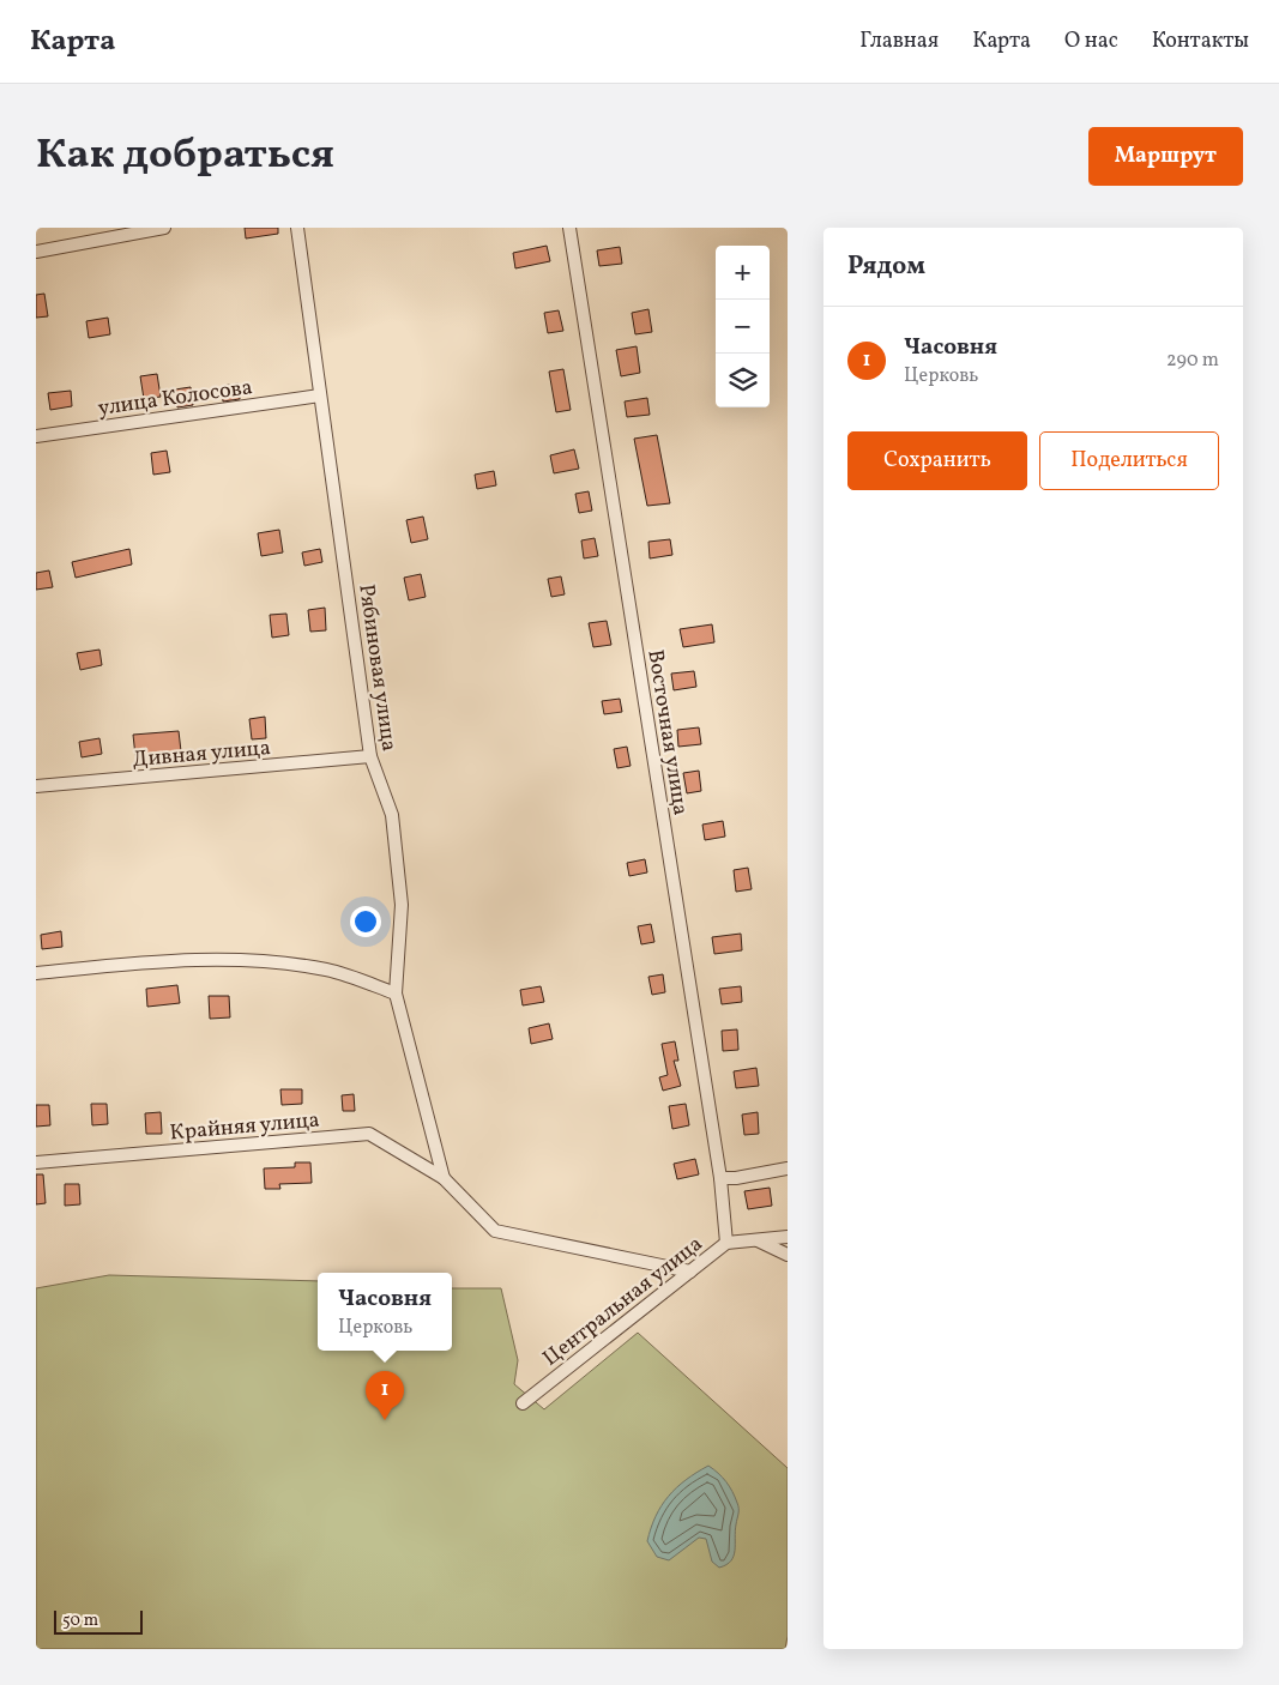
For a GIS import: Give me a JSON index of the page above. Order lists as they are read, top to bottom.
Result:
{
  "streets": {
    "street": [
      "улица Колосова",
      "Рябиновая улица",
      "Восточная улица",
      "Дивная улица",
      "Крайняя улица",
      "Центральная улица"
    ]
  },
  "crossings": [
    ["улица Колосова", "Рябиновая улица"],
    ["Рябиновая улица", "Дивная улица"],
    ["Рябиновая улица", "Крайняя улица"],
    ["Восточная улица", "Центральная улица"]
  ],
  "scale_bar": "50 m",
  "page": {
    "header": "Карта",
    "nav": [
      "Главная",
      "Карта",
      "О нас",
      "Контакты"
    ],
    "title": "Как добраться",
    "buttons": [
      "Маршрут",
      ["Сохранить", "Поделиться"]
    ],
    "heading": "Рядом",
    "map_buttons": ["+", "−"],
    "list": [
      {
        "mark": "1",
        "name": "Часовня",
        "note": "Церковь",
        "value": "290 m"
      }
    ],
    "popup": ["Часовня", "Церковь"],
    "pins": "1",
    "scale": "50 m"
  }
}
